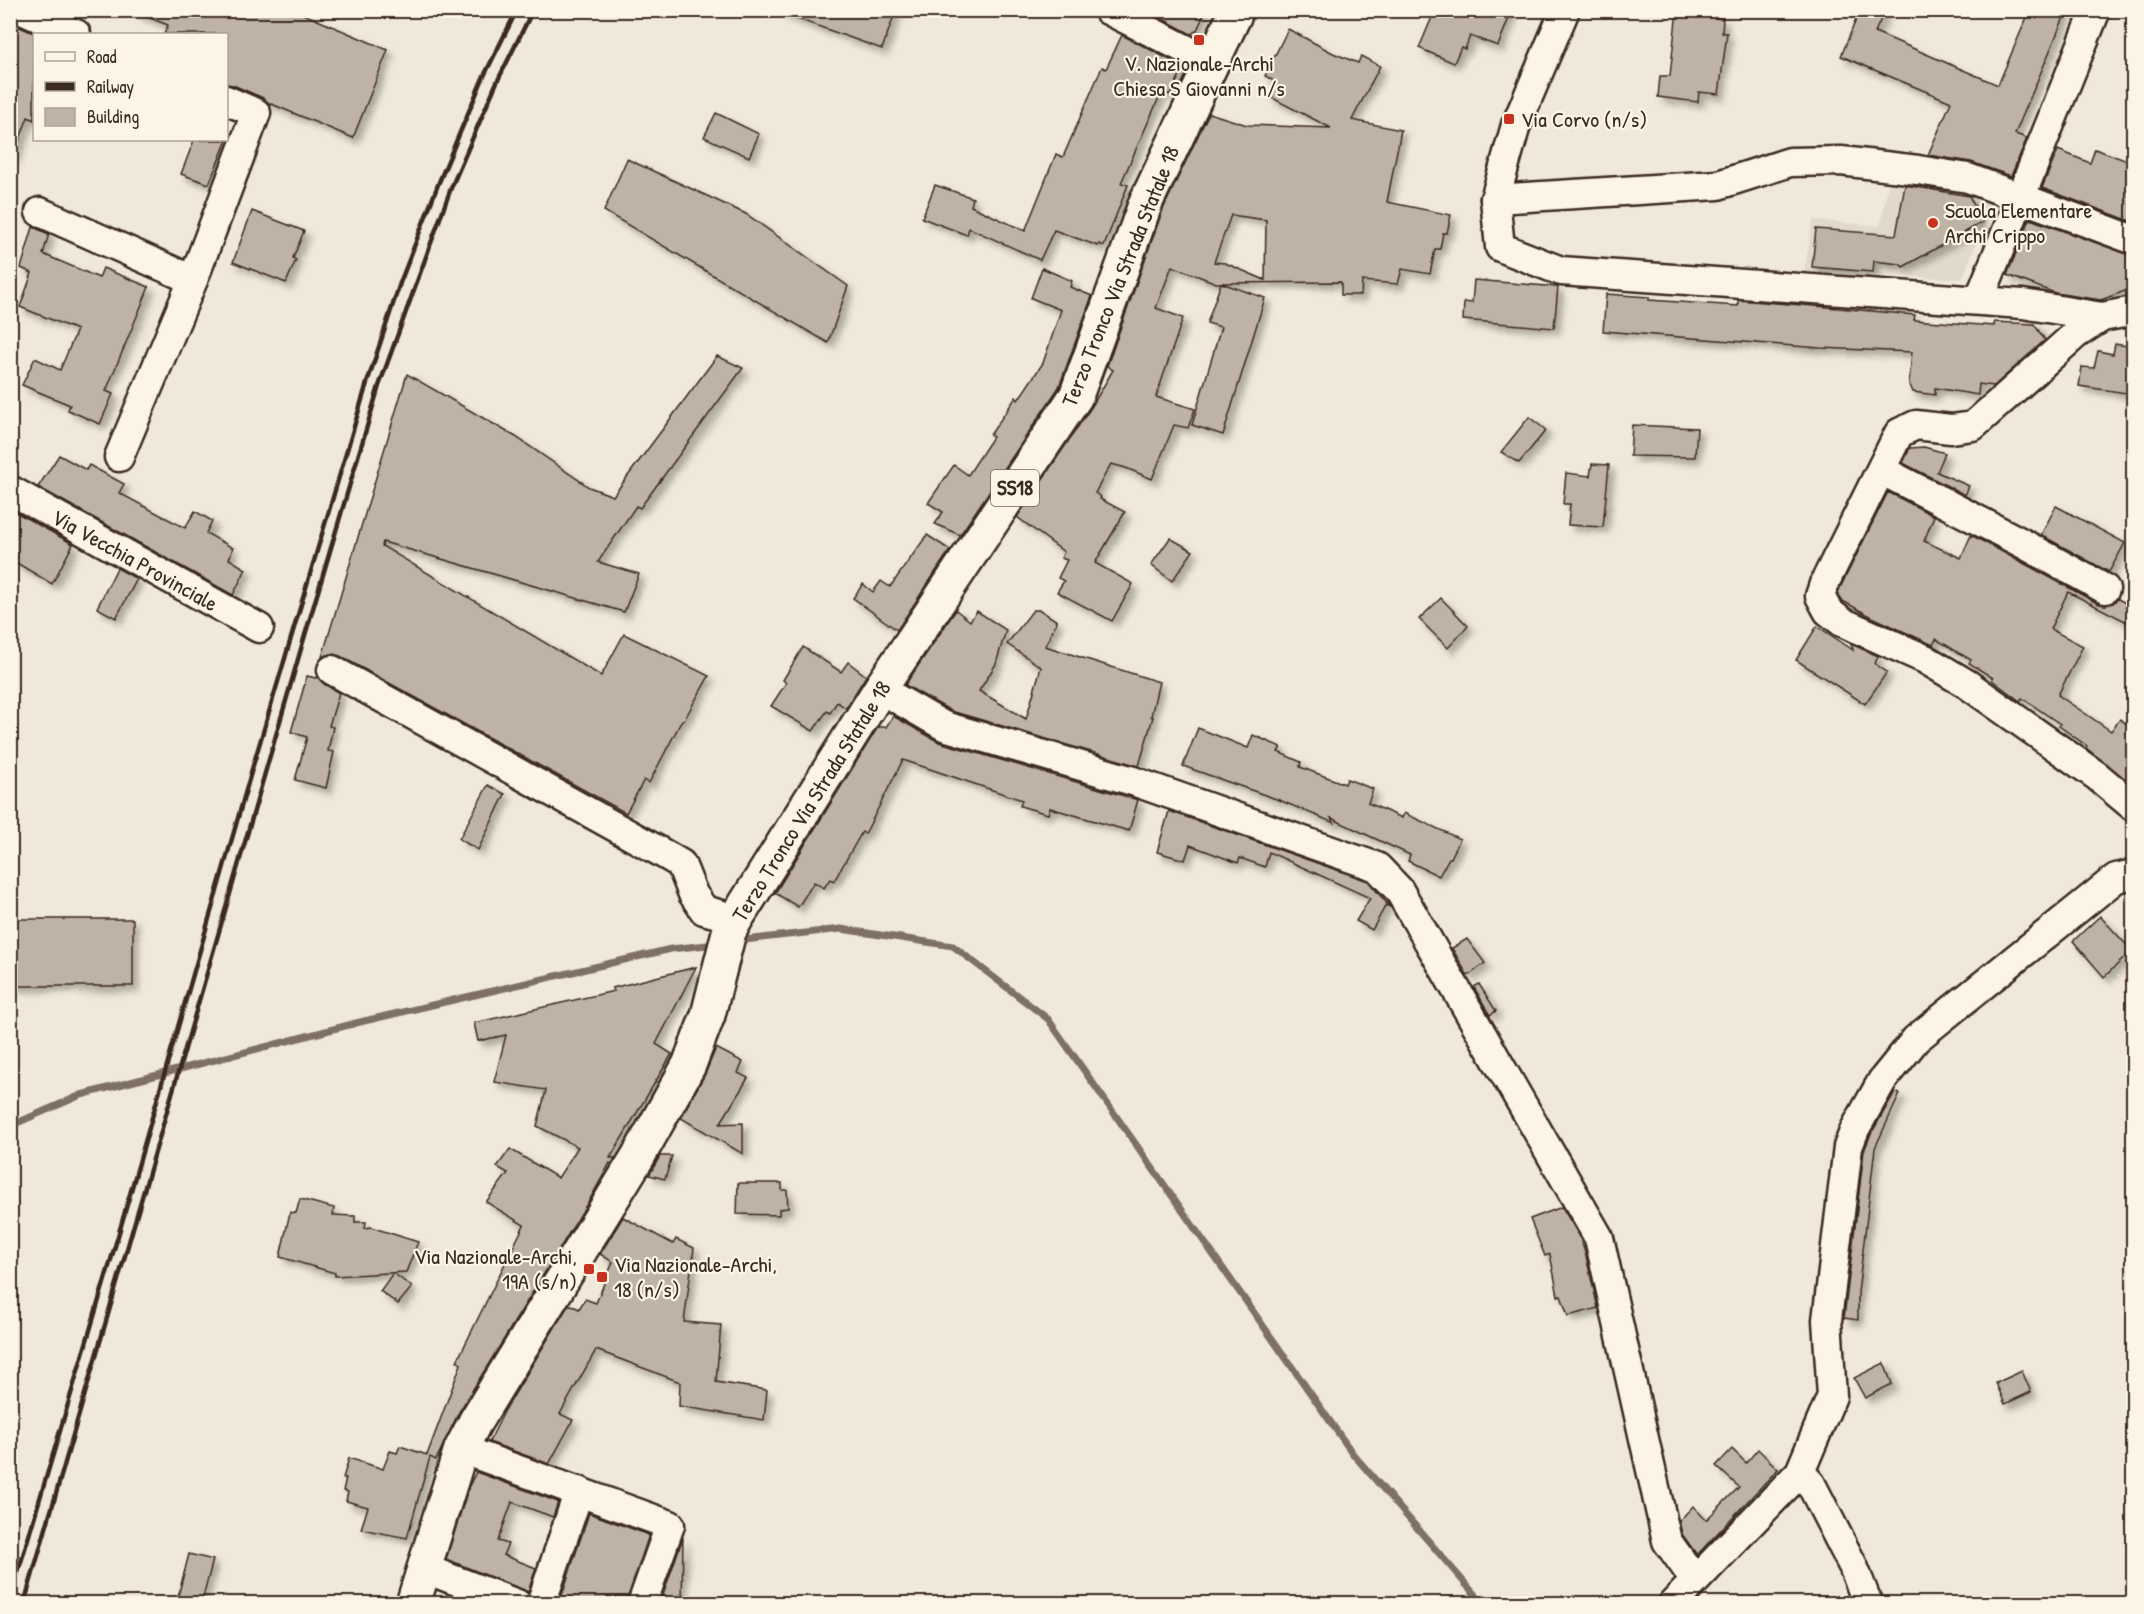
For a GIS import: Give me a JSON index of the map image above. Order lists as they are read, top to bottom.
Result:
{
  "streets": {
    "main road": ["Terzo Tronco Via Strada Statale 18", "SS18"],
    "street": ["Via Vecchia Provinciale"]
  },
  "places": {
    "transit": [
      "V. Nazionale-Archi Chiesa S Giovanni n/s",
      "Via Corvo (n/s)",
      "Via Nazionale-Archi, 19A (s/n)",
      "Via Nazionale-Archi, 18 (n/s)"
    ],
    "other": ["Scuola Elementare Archi Crippo"]
  },
  "legend": ["Road", "Railway", "Building"]
}
